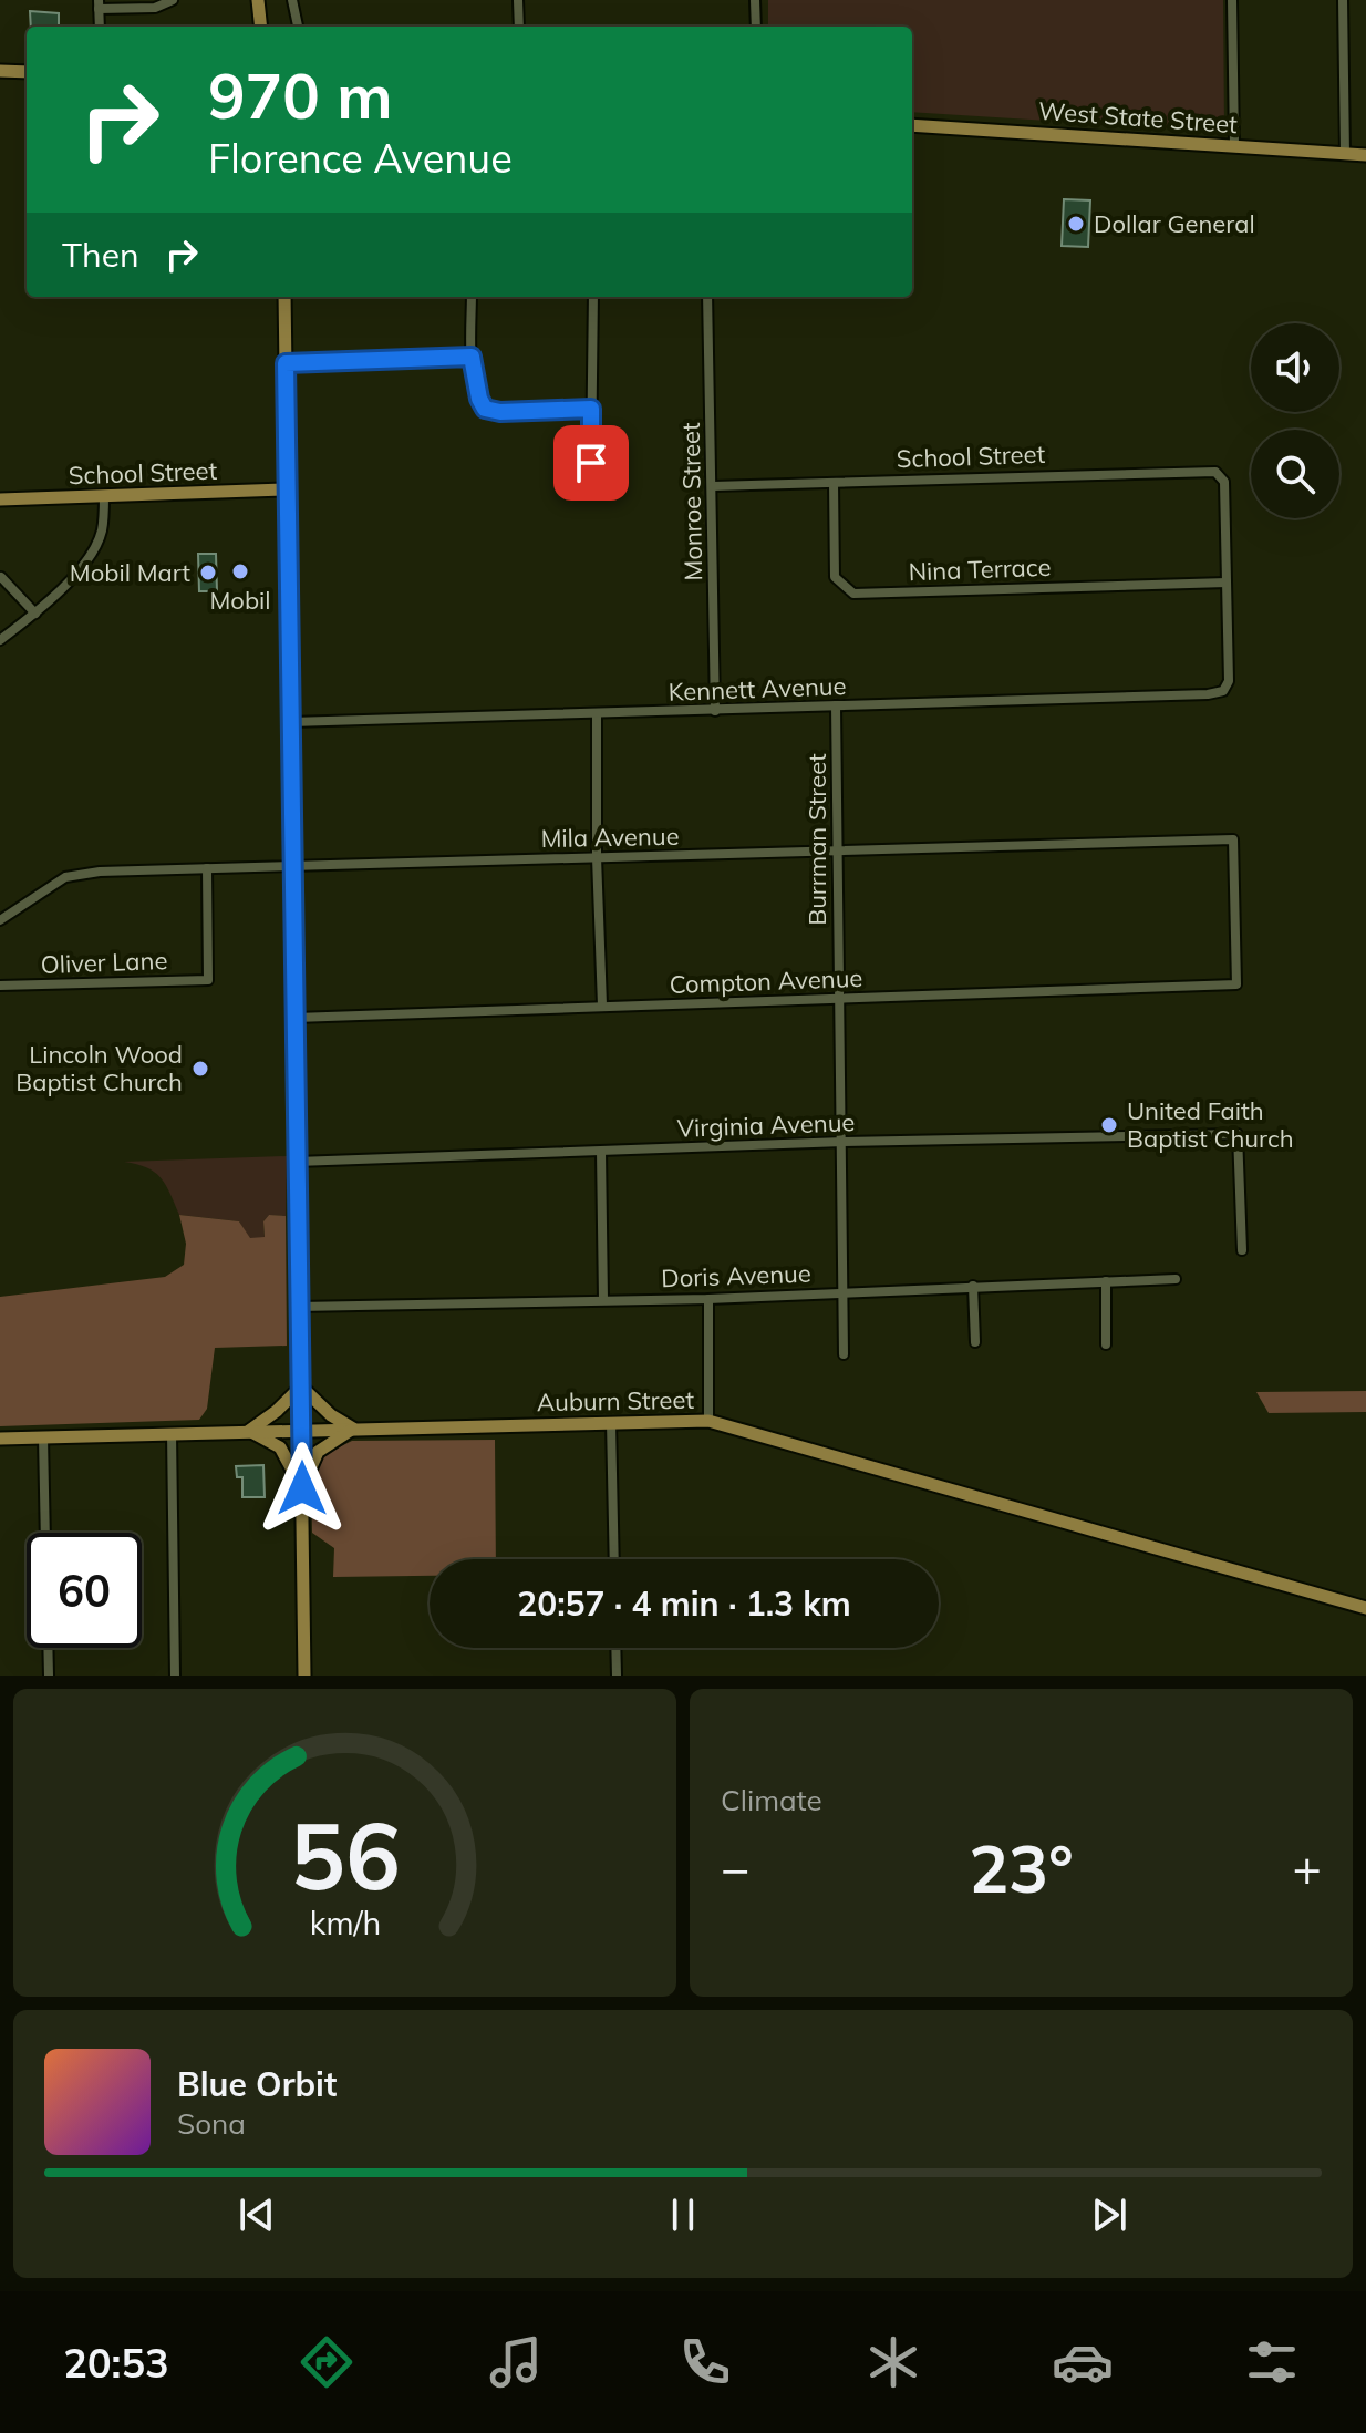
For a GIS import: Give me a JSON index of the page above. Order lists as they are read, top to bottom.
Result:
{
  "streets": {
    "main road": ["West State Street", "School Street", "Auburn Street"],
    "street": [
      "Monroe Street",
      "Nina Terrace",
      "Kennett Avenue",
      "Mila Avenue",
      "Burrman Street",
      "Oliver Lane",
      "Compton Avenue",
      "Virginia Avenue",
      "Doris Avenue"
    ]
  },
  "crossings": [
    ["School Street", "Monroe Street"],
    ["School Street", "Nina Terrace"],
    ["School Street", "Kennett Avenue"],
    ["Monroe Street", "Kennett Avenue"],
    ["Nina Terrace", "Kennett Avenue"],
    ["Kennett Avenue", "Burrman Street"],
    ["Mila Avenue", "Burrman Street"],
    ["Mila Avenue", "Oliver Lane"],
    ["Mila Avenue", "Compton Avenue"],
    ["Burrman Street", "Compton Avenue"],
    ["Burrman Street", "Virginia Avenue"],
    ["Burrman Street", "Doris Avenue"]
  ],
  "places": [
    "Dollar General",
    "Mobil",
    "Mobil Mart",
    "Lincoln Wood Baptist Church",
    "United Faith Baptist Church"
  ],
  "page": {
    "turn": ["970 m", "Florence Avenue"],
    "then": "Then",
    "limit": "60",
    "trip": "20:57 · 4 min · 1.3 km",
    "tile": "Climate",
    "heat": ["−", "23°", "+"],
    "song": ["Blue Orbit", "Sona"],
    "tabs": "20:53",
    "gauge": ["56", "km/h"]
  }
}
